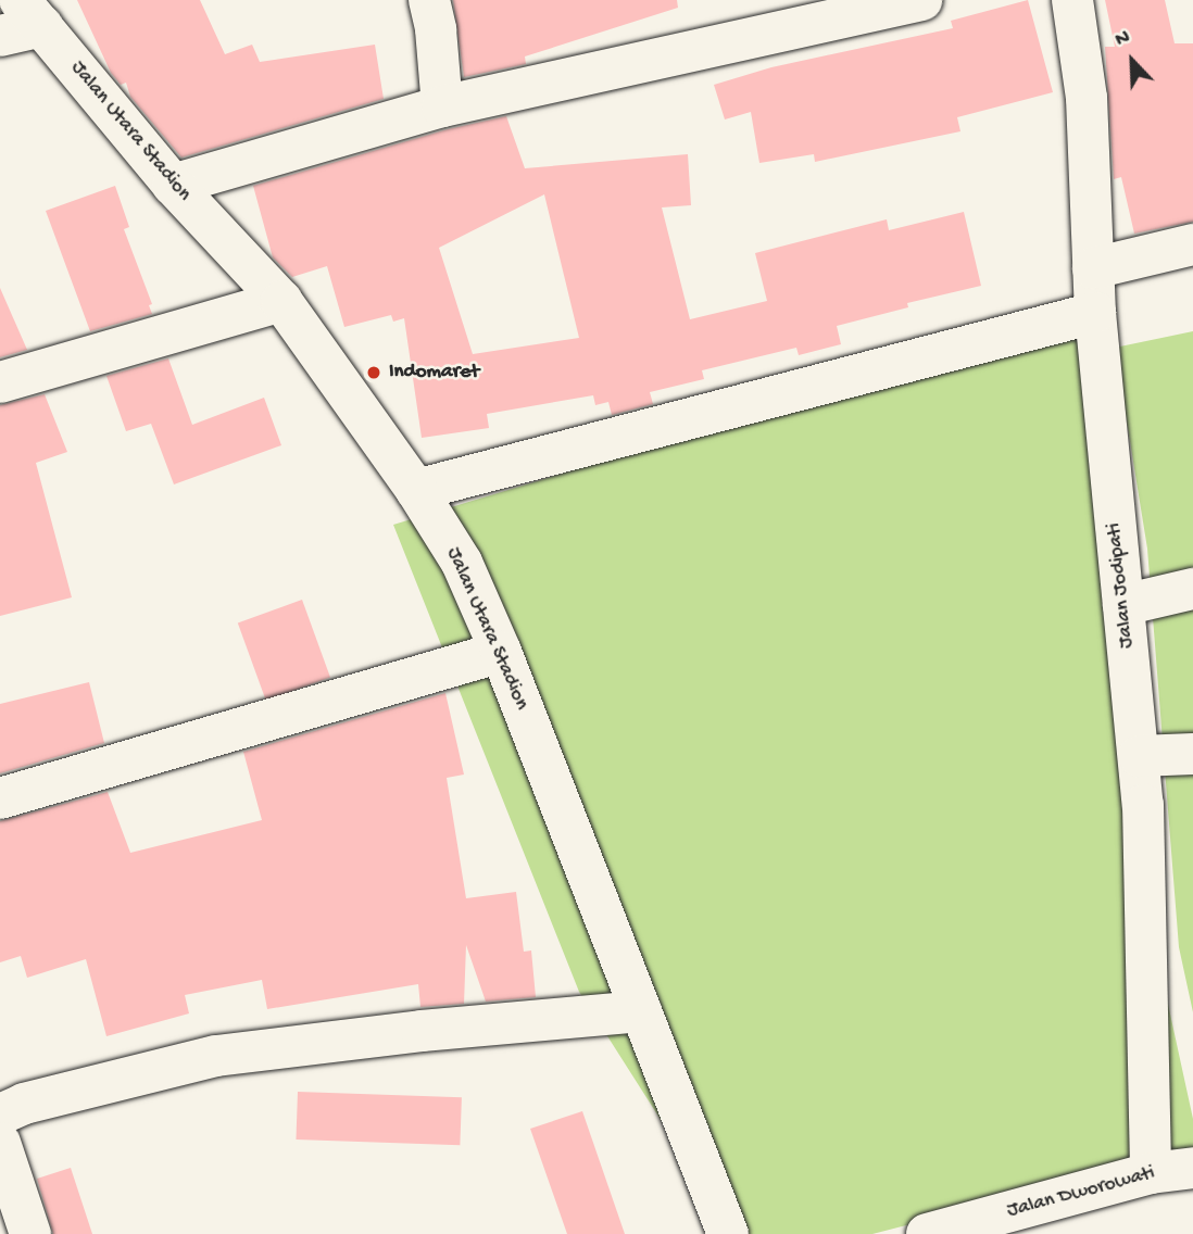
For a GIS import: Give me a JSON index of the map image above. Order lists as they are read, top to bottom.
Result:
{
  "streets": {
    "street": ["Jalan Utara Stadion", "Jalan Jodipati", "Jalan Dworowati"]
  },
  "crossings": [
    ["Jalan Jodipati", "Jalan Dworowati"]
  ],
  "places": ["Indomaret"],
  "north": "top left"
}
